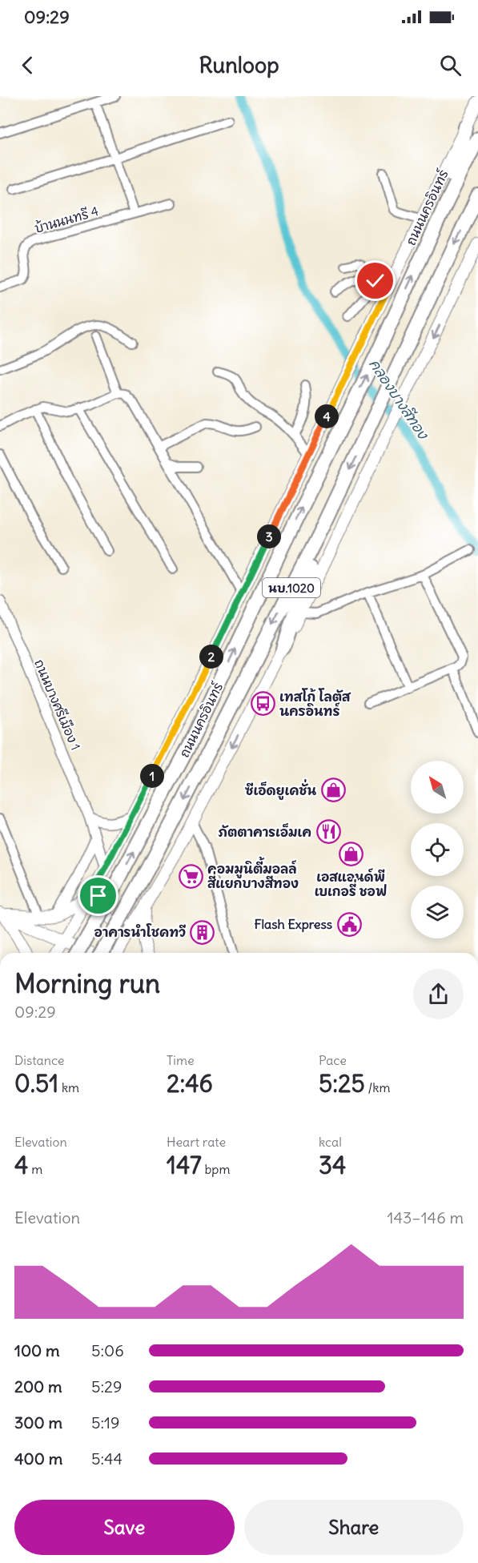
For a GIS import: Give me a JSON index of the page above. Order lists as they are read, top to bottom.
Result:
{
  "streets": {
    "main road": ["ถนนนครอินทร์", "นบ.1020"],
    "street": ["บ้านนนทรี 4", "ถนนบางศรีเมือง 1"]
  },
  "crossings": [
    ["ถนนนครอินทร์", "ถนนบางศรีเมือง 1"]
  ],
  "water": ["คลองบางสีทอง"],
  "places": {
    "bus stop": ["เทสโก้ โลตัส นครอินทร์"],
    "shop": ["ซีเอ็ดยูเคชั่น", "เอสแอนด์พี เบเกอรี่ ชอฟ"],
    "restaurant": ["ภัตตาคารเอ็มเค"],
    "supermarket": ["คอมมูนิตี้มอลล์ สี่แยกบางสีทอง"],
    "public building": ["Flash Express"],
    "building": ["อาคารนำโชคทวี"]
  },
  "north": "top left",
  "page": {
    "status": "09:29",
    "header": "Runloop",
    "pins": [
      "4",
      "3",
      "2",
      "1"
    ],
    "heading": ["Morning run", "09:29"],
    "stats": [
      ["Distance", "0.51 km"],
      ["Time", "2:46"],
      ["Pace", "5:25 /km"],
      ["Elevation", "4 m"],
      ["Heart rate", "147 bpm"],
      ["kcal", "34"]
    ],
    "chart": ["Elevation", "143–146 m"],
    "list": [
      {
        "name": "100 m",
        "note": "5:06"
      },
      {
        "name": "200 m",
        "note": "5:29"
      },
      {
        "name": "300 m",
        "note": "5:19"
      },
      {
        "name": "400 m",
        "note": "5:44"
      }
    ],
    "buttons": ["Save", "Share"]
  }
}
